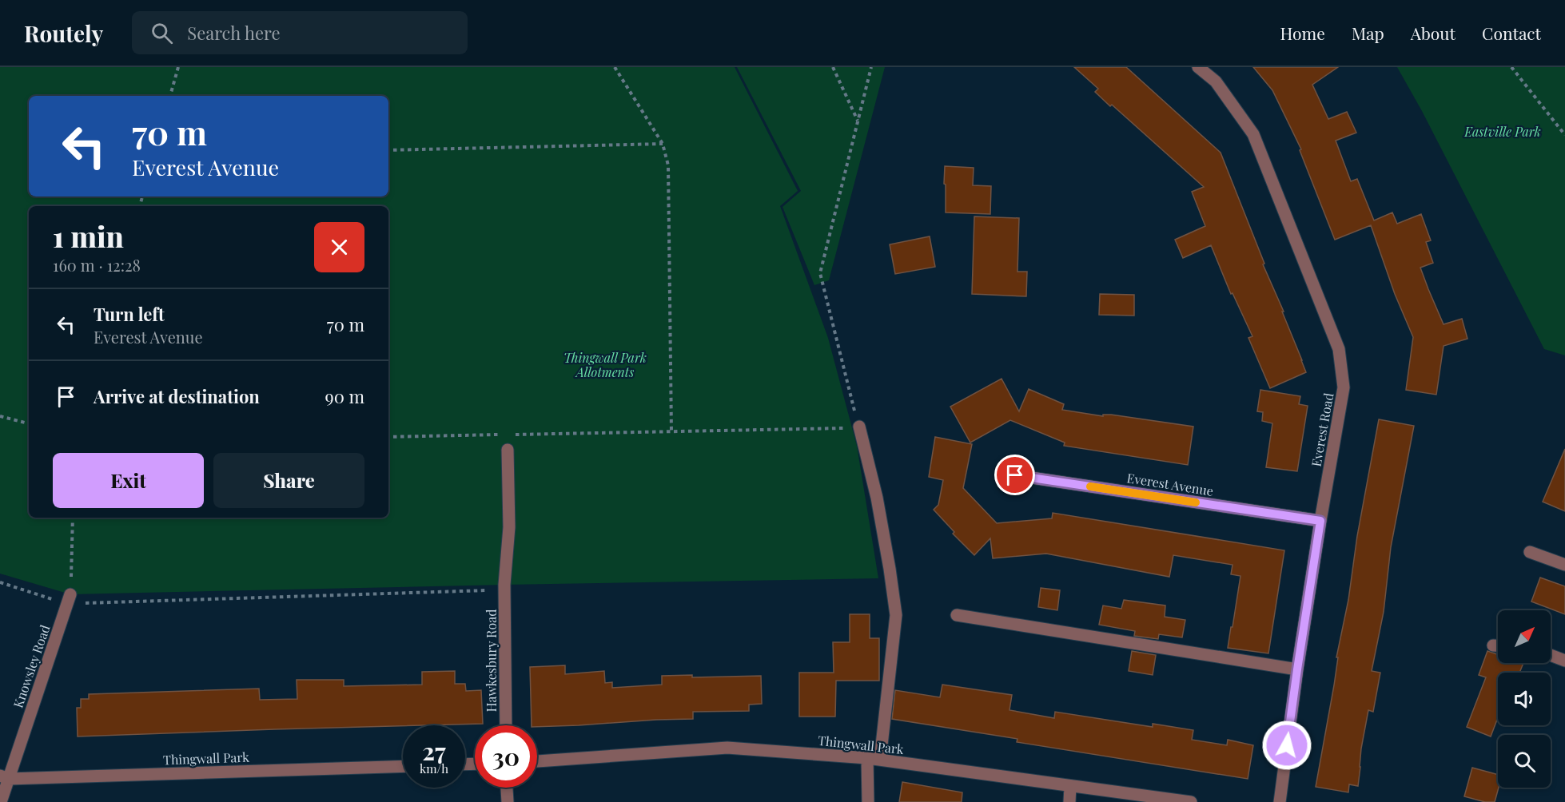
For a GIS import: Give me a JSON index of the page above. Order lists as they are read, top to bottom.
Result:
{
  "streets": {
    "street": [
      "Everest Road",
      "Everest Avenue",
      "Hawkesbury Road",
      "Knowsley Road",
      "Thingwall Park"
    ]
  },
  "crossings": [
    ["Everest Road", "Everest Avenue"],
    ["Knowsley Road", "Thingwall Park"]
  ],
  "parks": ["Eastville Park", "Thingwall Park Allotments"],
  "north": "top right",
  "page": {
    "header": "Routely",
    "search": "Search here",
    "nav": [
      "Home",
      "Map",
      "About",
      "Contact"
    ],
    "turn": ["70 m", "Everest Avenue"],
    "heading": ["1 min", "160 m · 12:28"],
    "list": [
      {
        "name": "Turn left",
        "note": "Everest Avenue",
        "value": "70 m"
      },
      {
        "name": "Arrive at destination",
        "value": "90 m"
      }
    ],
    "buttons": ["Exit", "Share"],
    "speed": "27 km/h",
    "limit": "30"
  }
}
